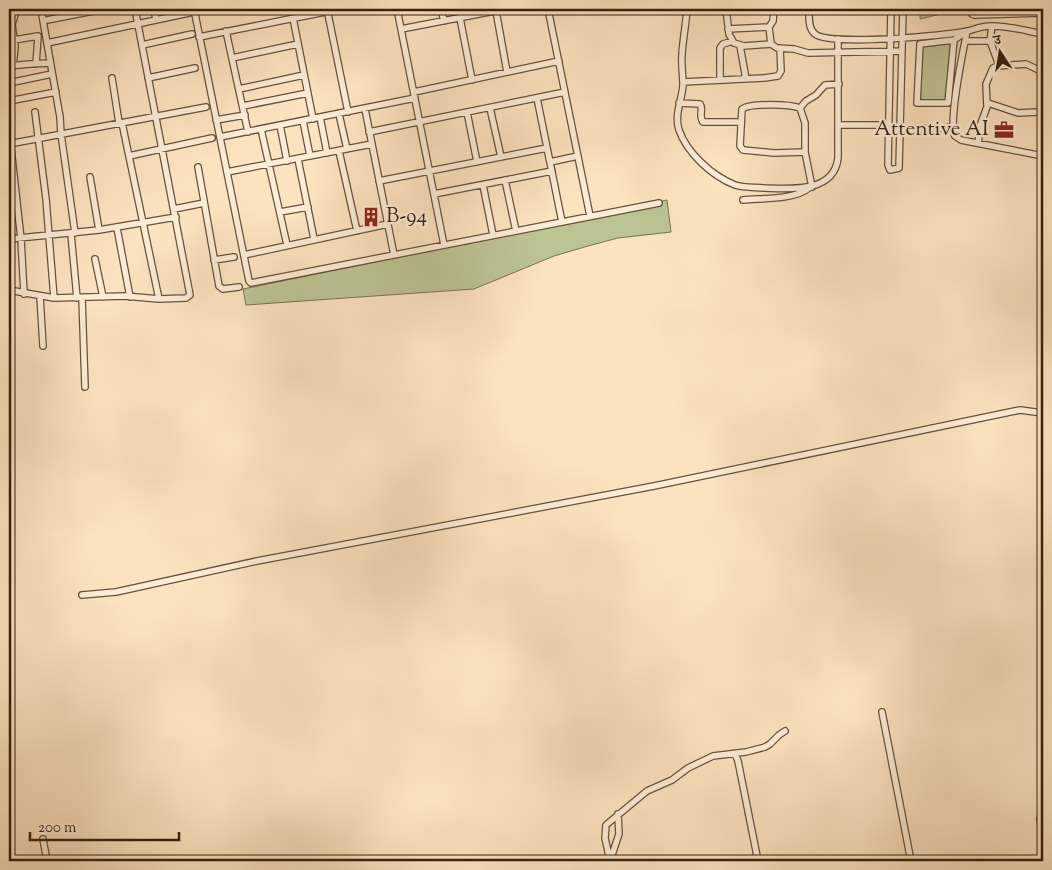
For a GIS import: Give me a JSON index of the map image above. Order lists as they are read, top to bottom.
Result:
{
  "places": {
    "office": ["Attentive AI"],
    "building": ["B-94"]
  },
  "scale_bar": "200 m",
  "north": "top"
}
